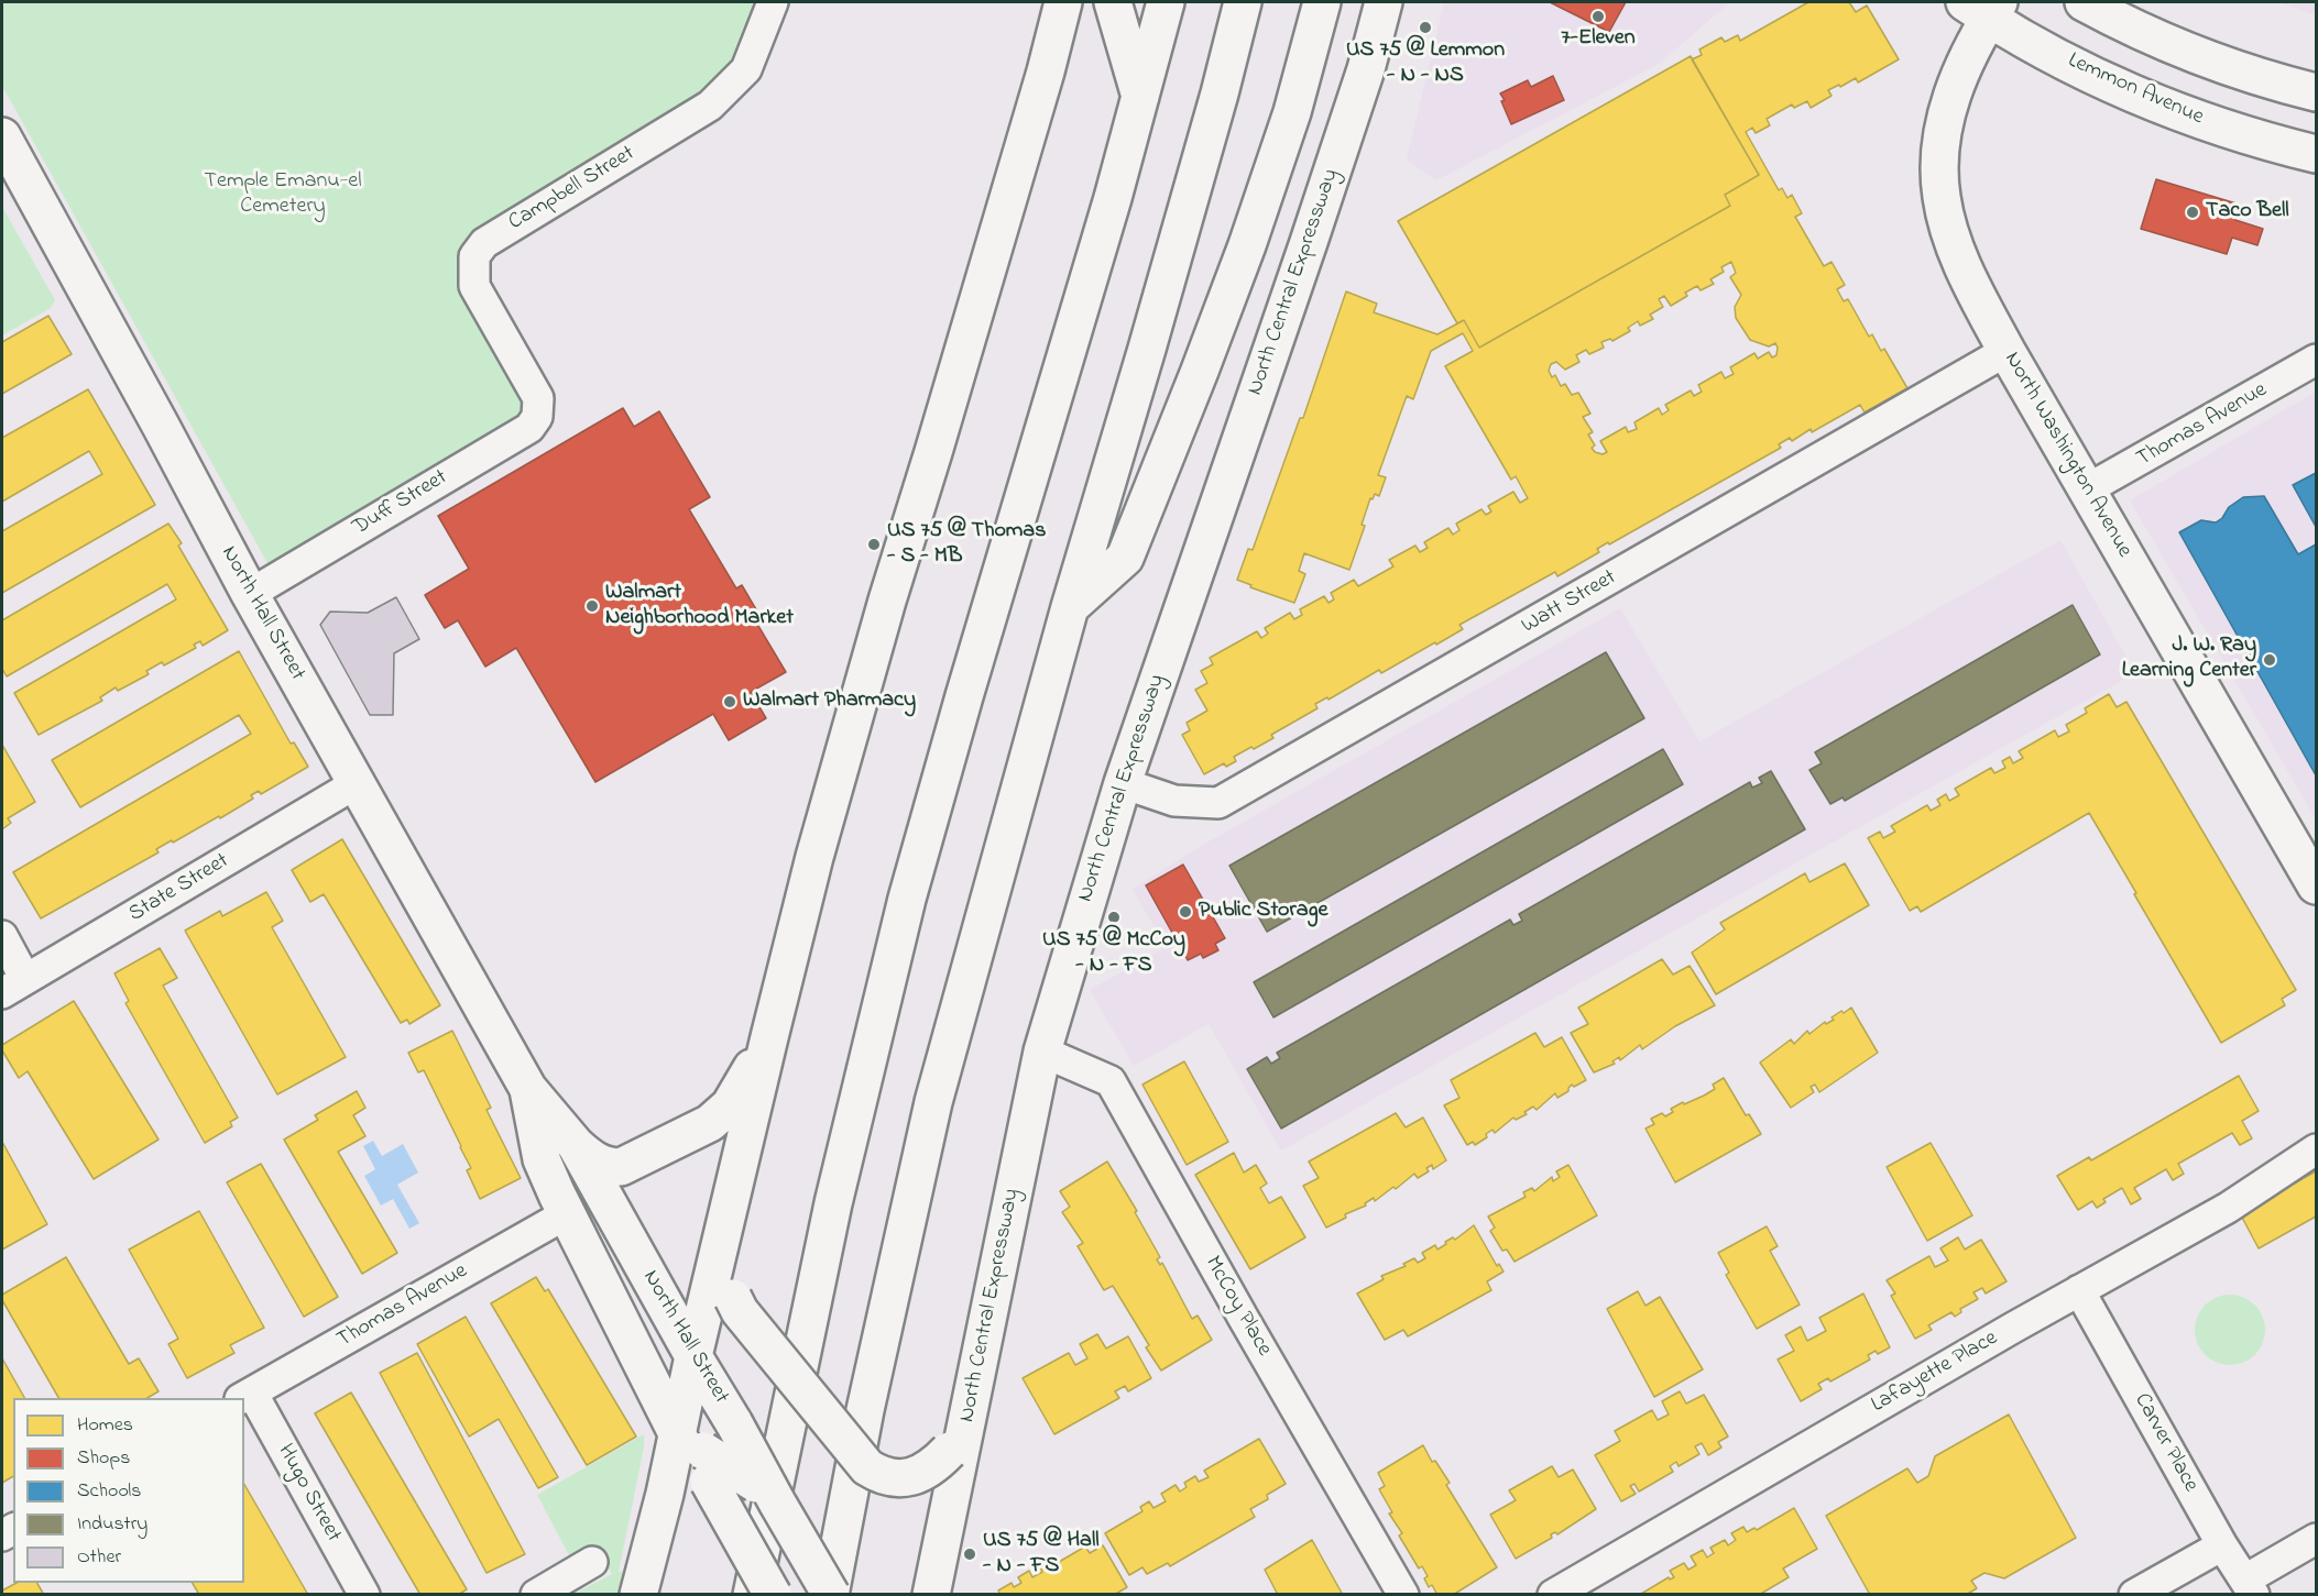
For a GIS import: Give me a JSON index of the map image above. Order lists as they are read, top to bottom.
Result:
{
  "streets": {
    "main road": [
      "Lemmon Avenue",
      "North Central Expressway",
      "North Washington Avenue",
      "North Hall Street"
    ],
    "street": [
      "Campbell Street",
      "Thomas Avenue",
      "Duff Street",
      "Watt Street",
      "State Street",
      "McCoy Place",
      "Lafayette Place",
      "Carver Place",
      "Hugo Street"
    ]
  },
  "crossings": [
    ["Lemmon Avenue", "North Washington Avenue"],
    ["Campbell Street", "Duff Street"],
    ["North Central Expressway", "Watt Street"],
    ["North Central Expressway", "McCoy Place"],
    ["Thomas Avenue", "North Washington Avenue"],
    ["Thomas Avenue", "North Hall Street"],
    ["Thomas Avenue", "Hugo Street"],
    ["North Washington Avenue", "Watt Street"],
    ["Duff Street", "North Hall Street"],
    ["North Hall Street", "State Street"],
    ["Lafayette Place", "Carver Place"]
  ],
  "parks": ["Temple Emanu-el Cemetery"],
  "places": [
    "7-Eleven",
    "US 75 @ Lemmon - N - NS",
    "Taco Bell",
    "US 75 @ Thomas - S - MB",
    "Walmart Neighborhood Market",
    "J. W. Ray Learning Center",
    "Walmart Pharmacy",
    "Public Storage",
    "US 75 @ McCoy - N - FS",
    "US 75 @ Hall - N - FS"
  ],
  "legend": [
    "Homes",
    "Shops",
    "Schools",
    "Industry",
    "Other"
  ]
}
